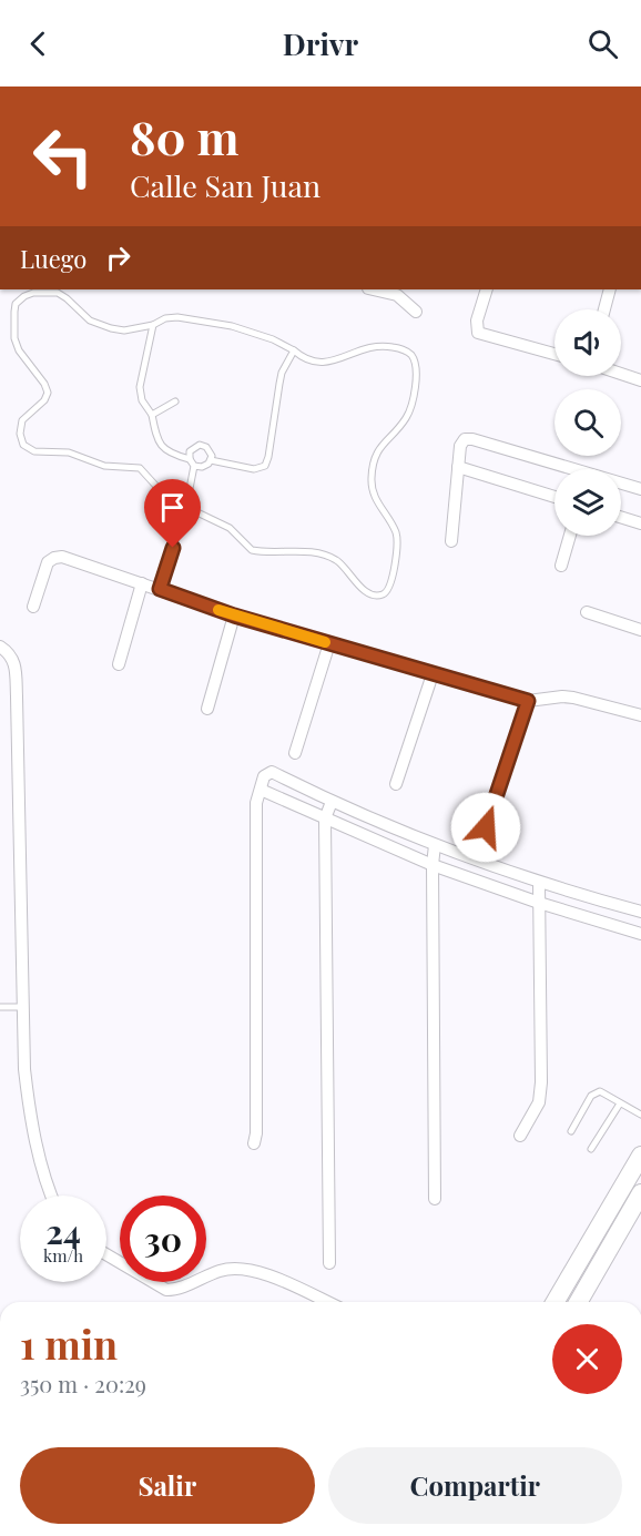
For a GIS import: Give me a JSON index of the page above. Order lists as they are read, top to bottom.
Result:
{
  "page": {
    "header": "Drivr",
    "turn": ["80 m", "Calle San Juan"],
    "then": "Luego",
    "speed": "24 km/h",
    "limit": "30",
    "heading": ["1 min", "350 m · 20:29"],
    "buttons": ["Salir", "Compartir"]
  }
}
